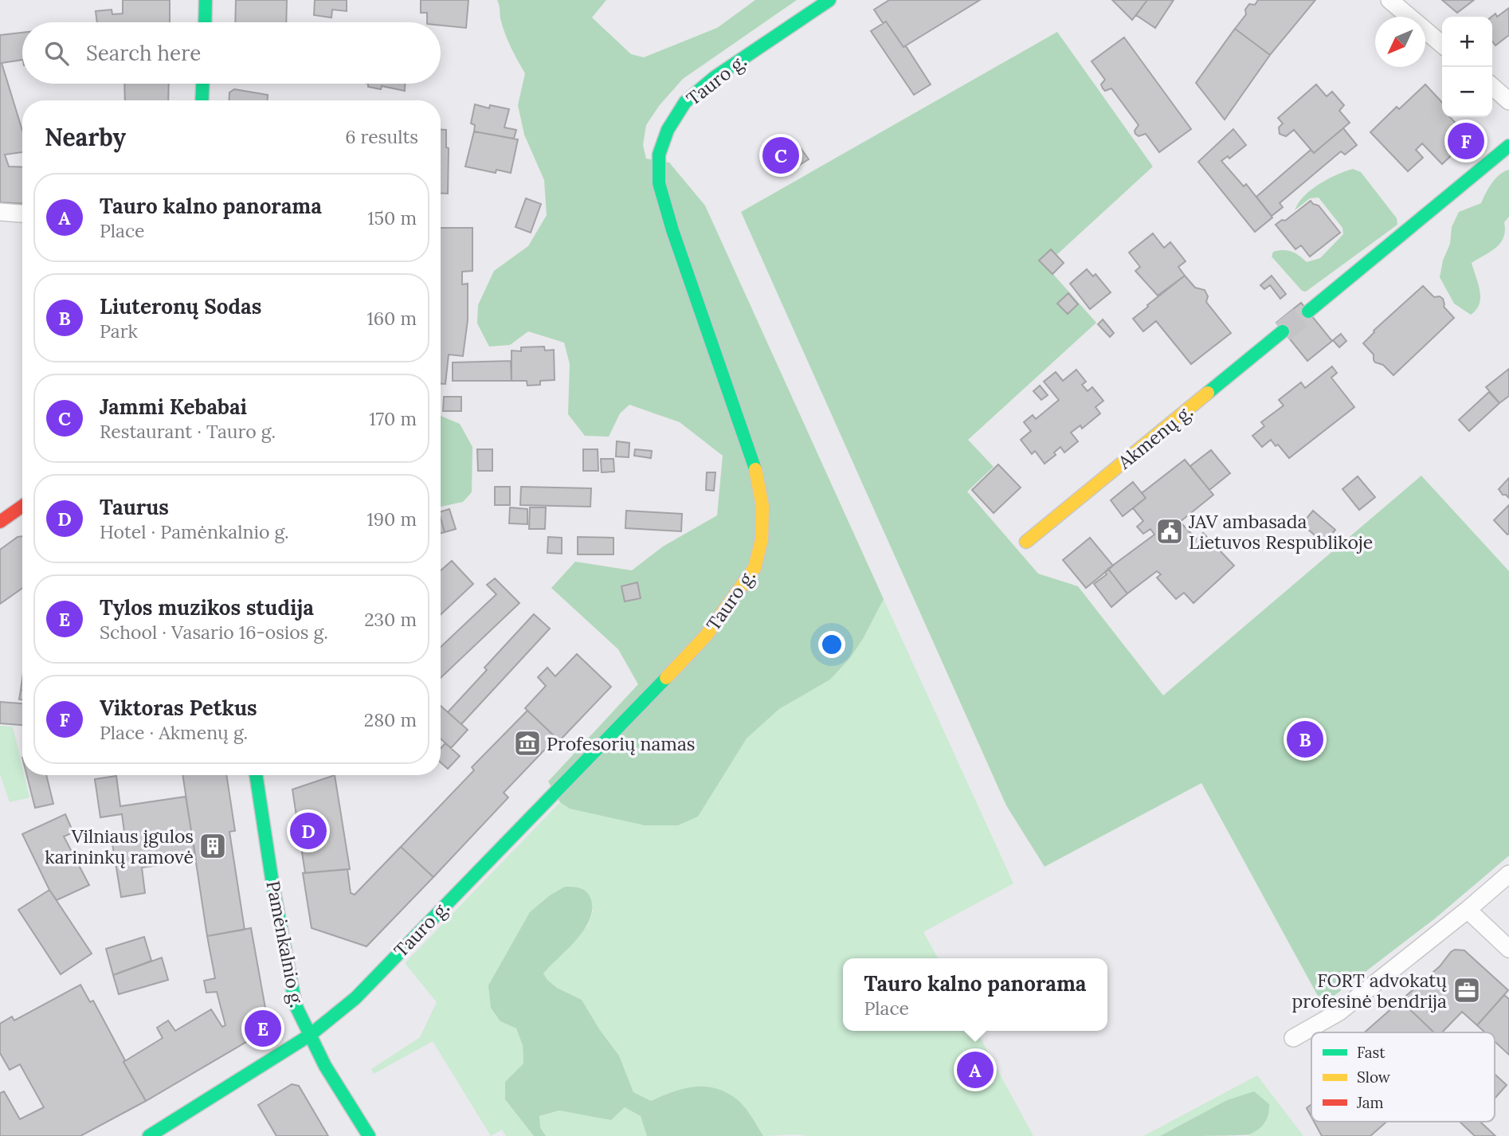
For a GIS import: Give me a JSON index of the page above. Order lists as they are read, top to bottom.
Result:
{
  "streets": {
    "main road": ["Tauro g.", "Akmenų g.", "Pamėnkalnio g."]
  },
  "crossings": [
    ["Tauro g.", "Pamėnkalnio g."]
  ],
  "places": {
    "public building": ["JAV ambasada Lietuvos Respublikoje"],
    "museum": ["Profesorių namas"],
    "building": ["Vilniaus įgulos karininkų ramovė"],
    "office": ["FORT advokatų profesinė bendrija"]
  },
  "legend": ["Fast", "Slow", "Jam"],
  "north": "bottom left",
  "page": {
    "map_buttons": ["+", "−"],
    "search": "Search here",
    "heading": ["Nearby", "6 results"],
    "pins": [
      "F",
      "C",
      "B",
      "D",
      "E",
      "A"
    ],
    "list": [
      {
        "mark": "A",
        "name": "Tauro kalno panorama",
        "note": "Place",
        "value": "150 m"
      },
      {
        "mark": "B",
        "name": "Liuteronų Sodas",
        "note": "Park",
        "value": "160 m"
      },
      {
        "mark": "C",
        "name": "Jammi Kebabai",
        "note": "Restaurant · Tauro g.",
        "value": "170 m"
      },
      {
        "mark": "D",
        "name": "Taurus",
        "note": "Hotel · Pamėnkalnio g.",
        "value": "190 m"
      },
      {
        "mark": "E",
        "name": "Tylos muzikos studija",
        "note": "School · Vasario 16-osios g.",
        "value": "230 m"
      },
      {
        "mark": "F",
        "name": "Viktoras Petkus",
        "note": "Place · Akmenų g.",
        "value": "280 m"
      }
    ],
    "popup": ["Tauro kalno panorama", "Place"]
  }
}
